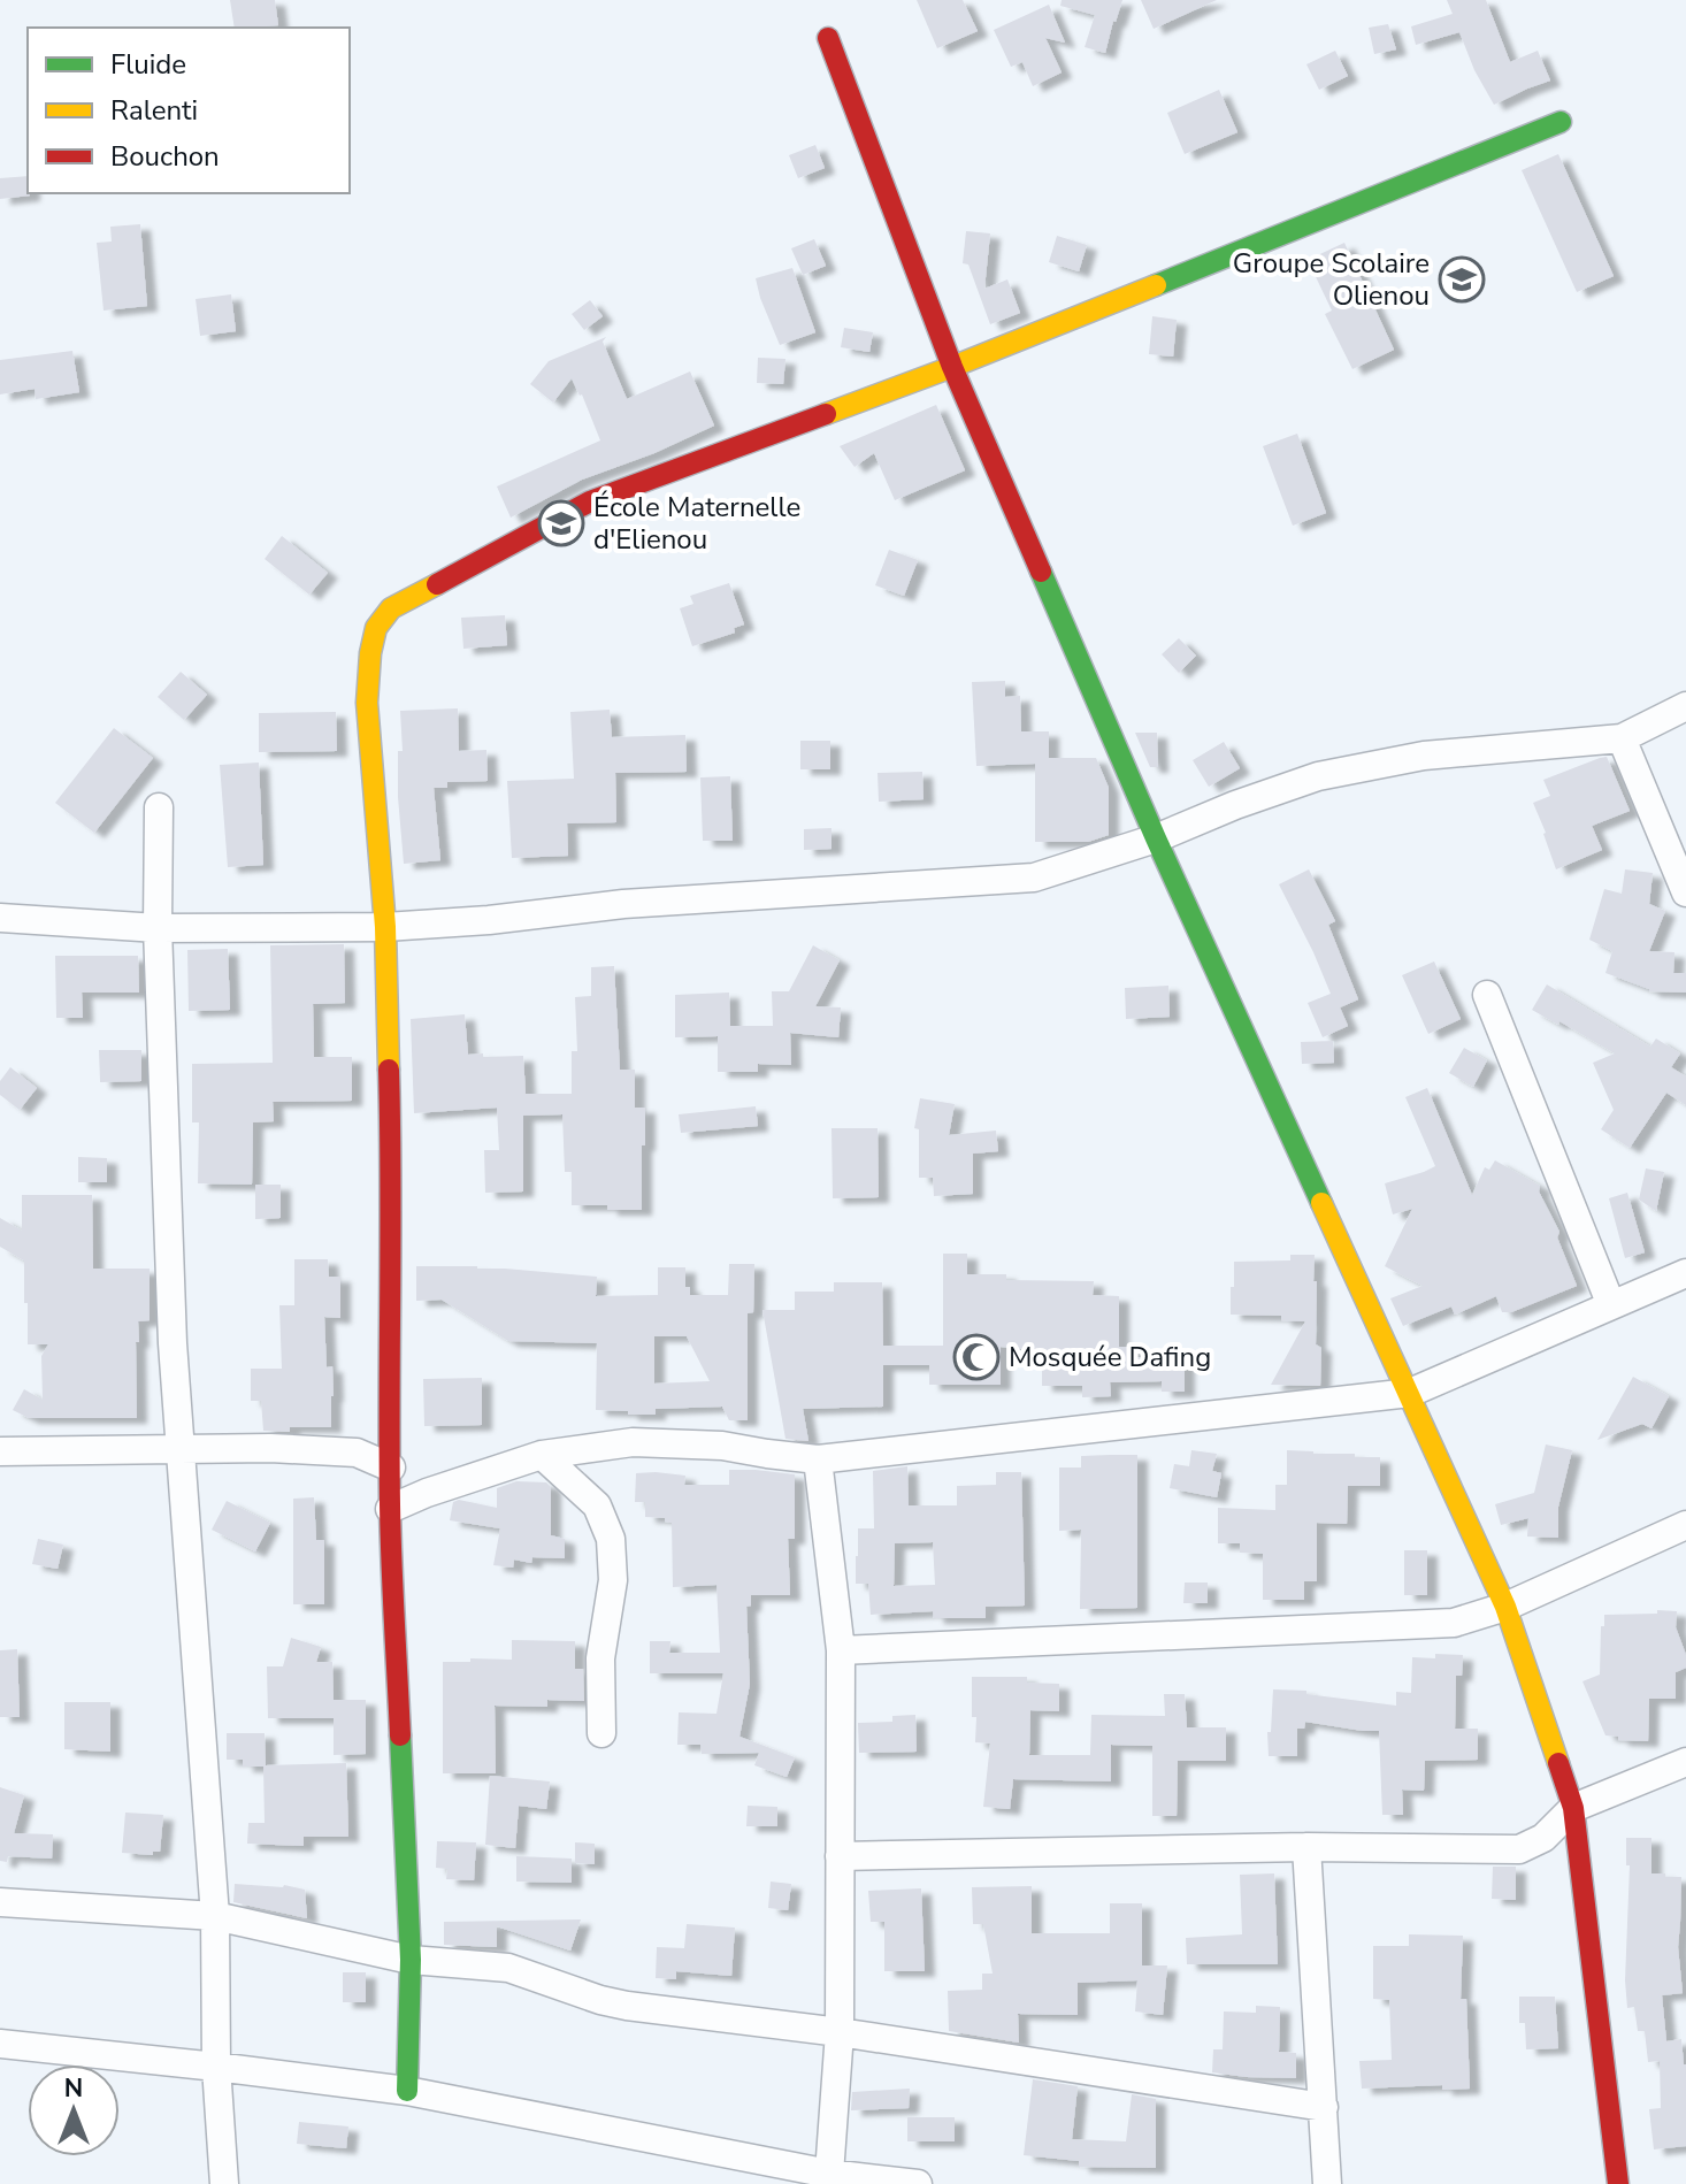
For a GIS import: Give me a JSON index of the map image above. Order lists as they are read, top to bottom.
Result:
{
  "places": {
    "school or university": ["Groupe Scolaire Olienou", "École Maternelle d'Elienou"],
    "mosque": ["Mosquée Dafing"]
  },
  "legend": ["Fluide", "Ralenti", "Bouchon"],
  "north": "top"
}
